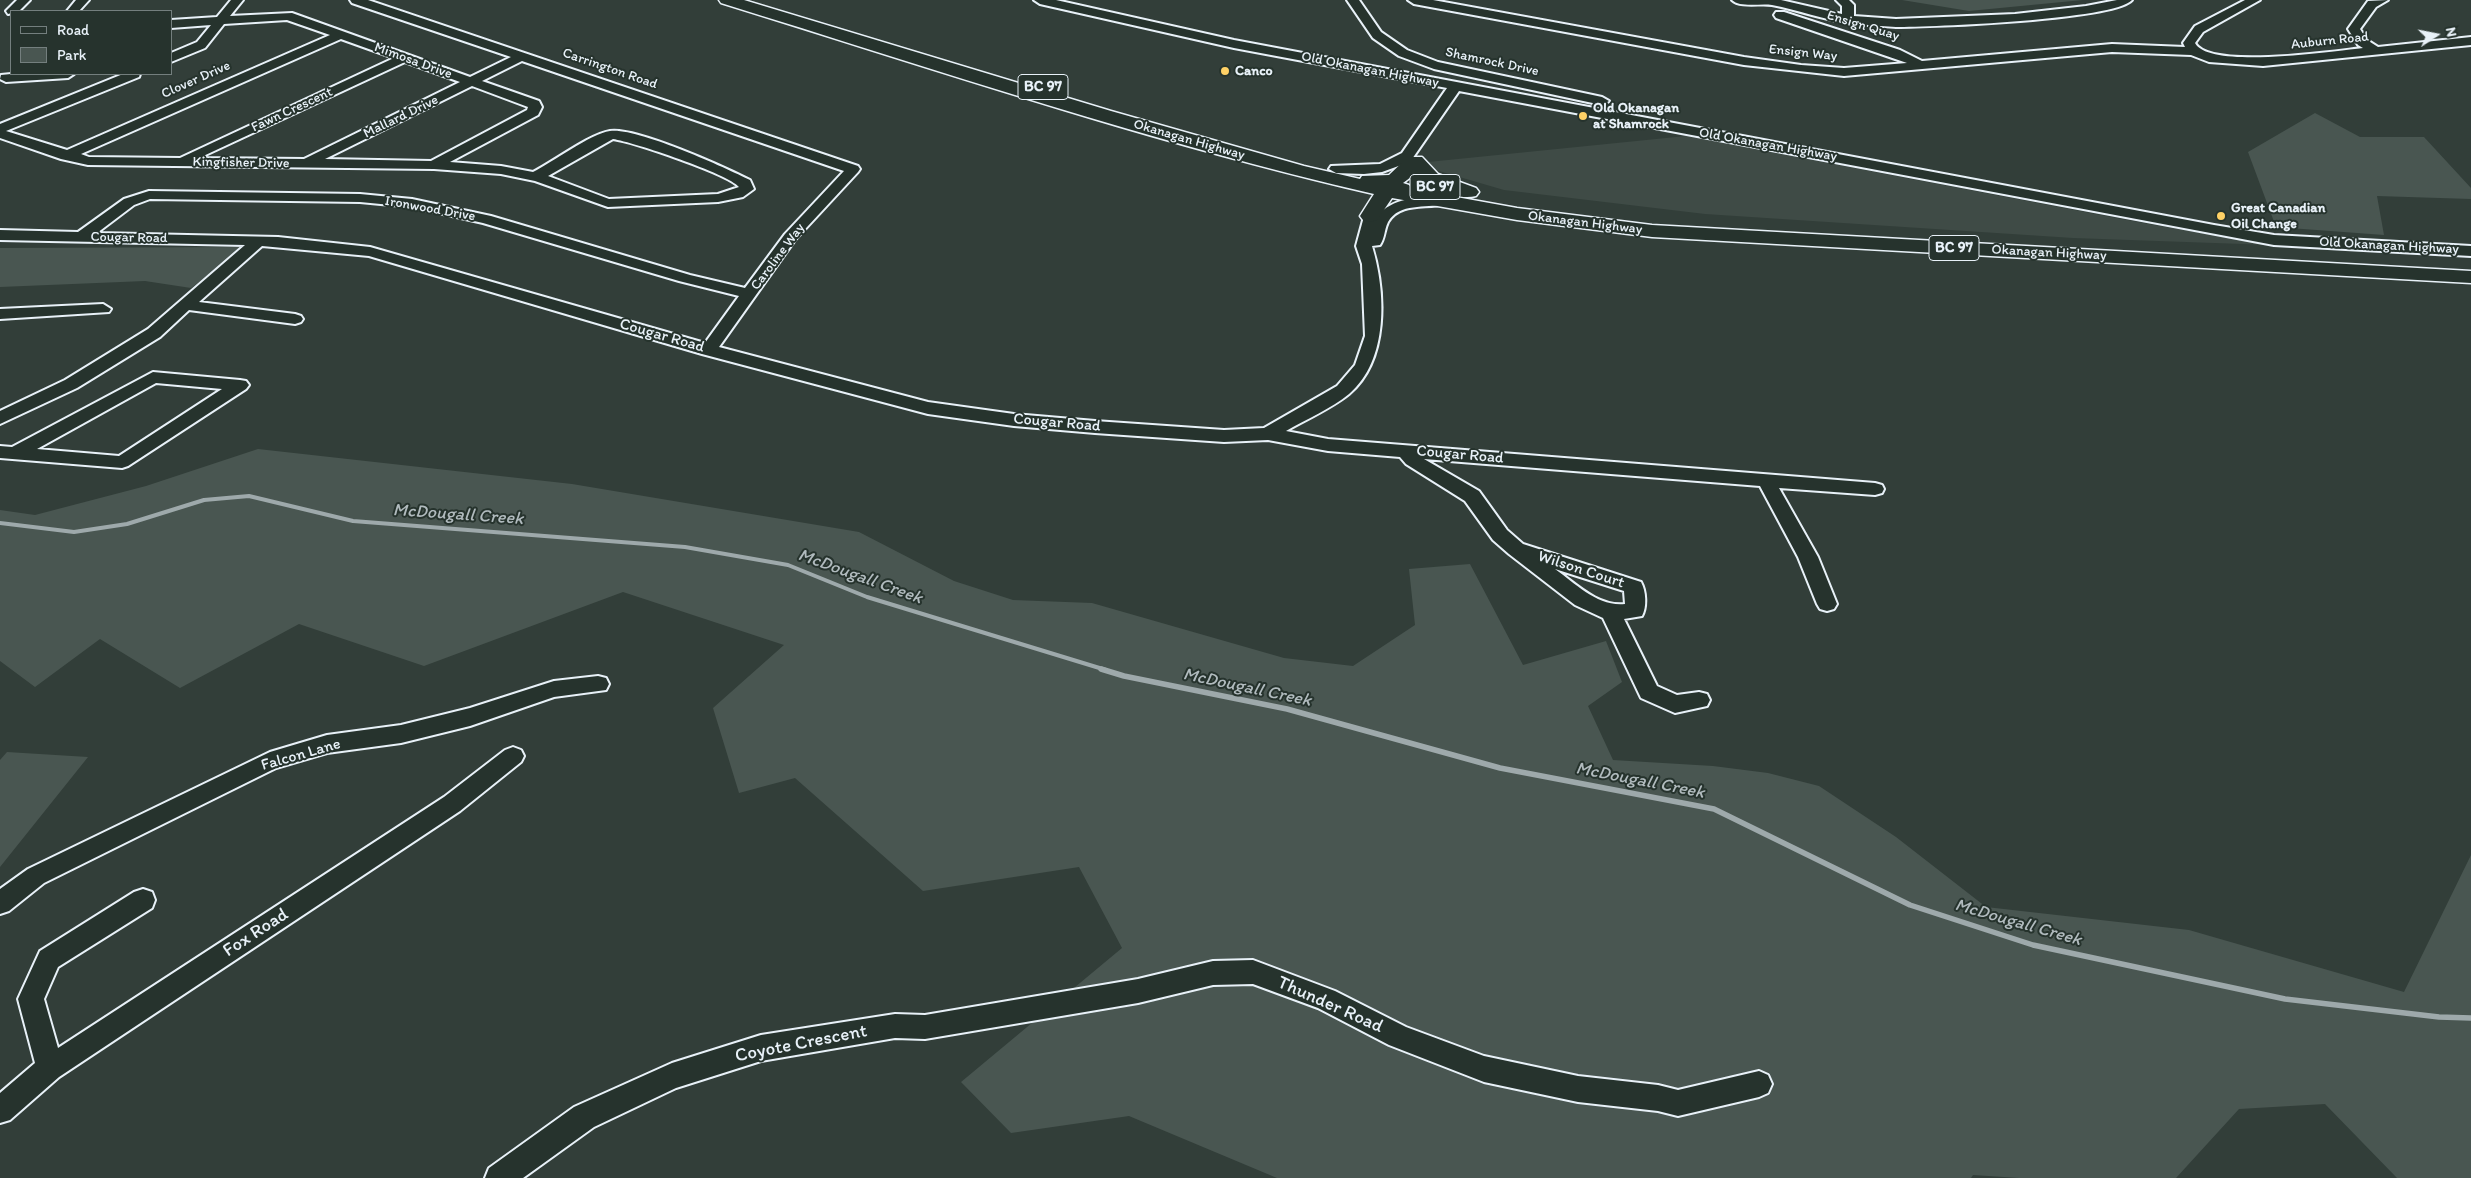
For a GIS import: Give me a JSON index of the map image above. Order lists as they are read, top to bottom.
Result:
{
  "streets": {
    "highway": ["BC 97", "Okanagan Highway"],
    "street": [
      "Ensign Quay",
      "Auburn Road",
      "Ensign Way",
      "Mimosa Drive",
      "Shamrock Drive",
      "Carrington Road",
      "Old Okanagan Highway",
      "Clover Drive",
      "Fawn Crescent",
      "Mallard Drive",
      "Kingfisher Drive",
      "Ironwood Drive",
      "Cougar Road",
      "Caroline Way",
      "Wilson Court",
      "Falcon Lane",
      "Fox Road",
      "Thunder Road",
      "Coyote Crescent"
    ]
  },
  "crossings": [
    ["Ensign Quay", "Ensign Way"],
    ["Auburn Road", "Ensign Way"],
    ["Mimosa Drive", "Clover Drive"],
    ["Mimosa Drive", "Fawn Crescent"],
    ["Mimosa Drive", "Mallard Drive"],
    ["Mimosa Drive", "Kingfisher Drive"],
    ["Shamrock Drive", "Old Okanagan Highway"],
    ["Carrington Road", "Mallard Drive"],
    ["Carrington Road", "Caroline Way"],
    ["Clover Drive", "Kingfisher Drive"],
    ["Fawn Crescent", "Kingfisher Drive"],
    ["Mallard Drive", "Kingfisher Drive"],
    ["Ironwood Drive", "Cougar Road"],
    ["Ironwood Drive", "Caroline Way"],
    ["Cougar Road", "Caroline Way"],
    ["Cougar Road", "Wilson Court"],
    ["Thunder Road", "Coyote Crescent"]
  ],
  "water": ["McDougall Creek"],
  "places": ["Canco", "Old Okanagan at Shamrock", "Great Canadian Oil Change"],
  "legend": ["Road", "Park"],
  "north": "right"
}
